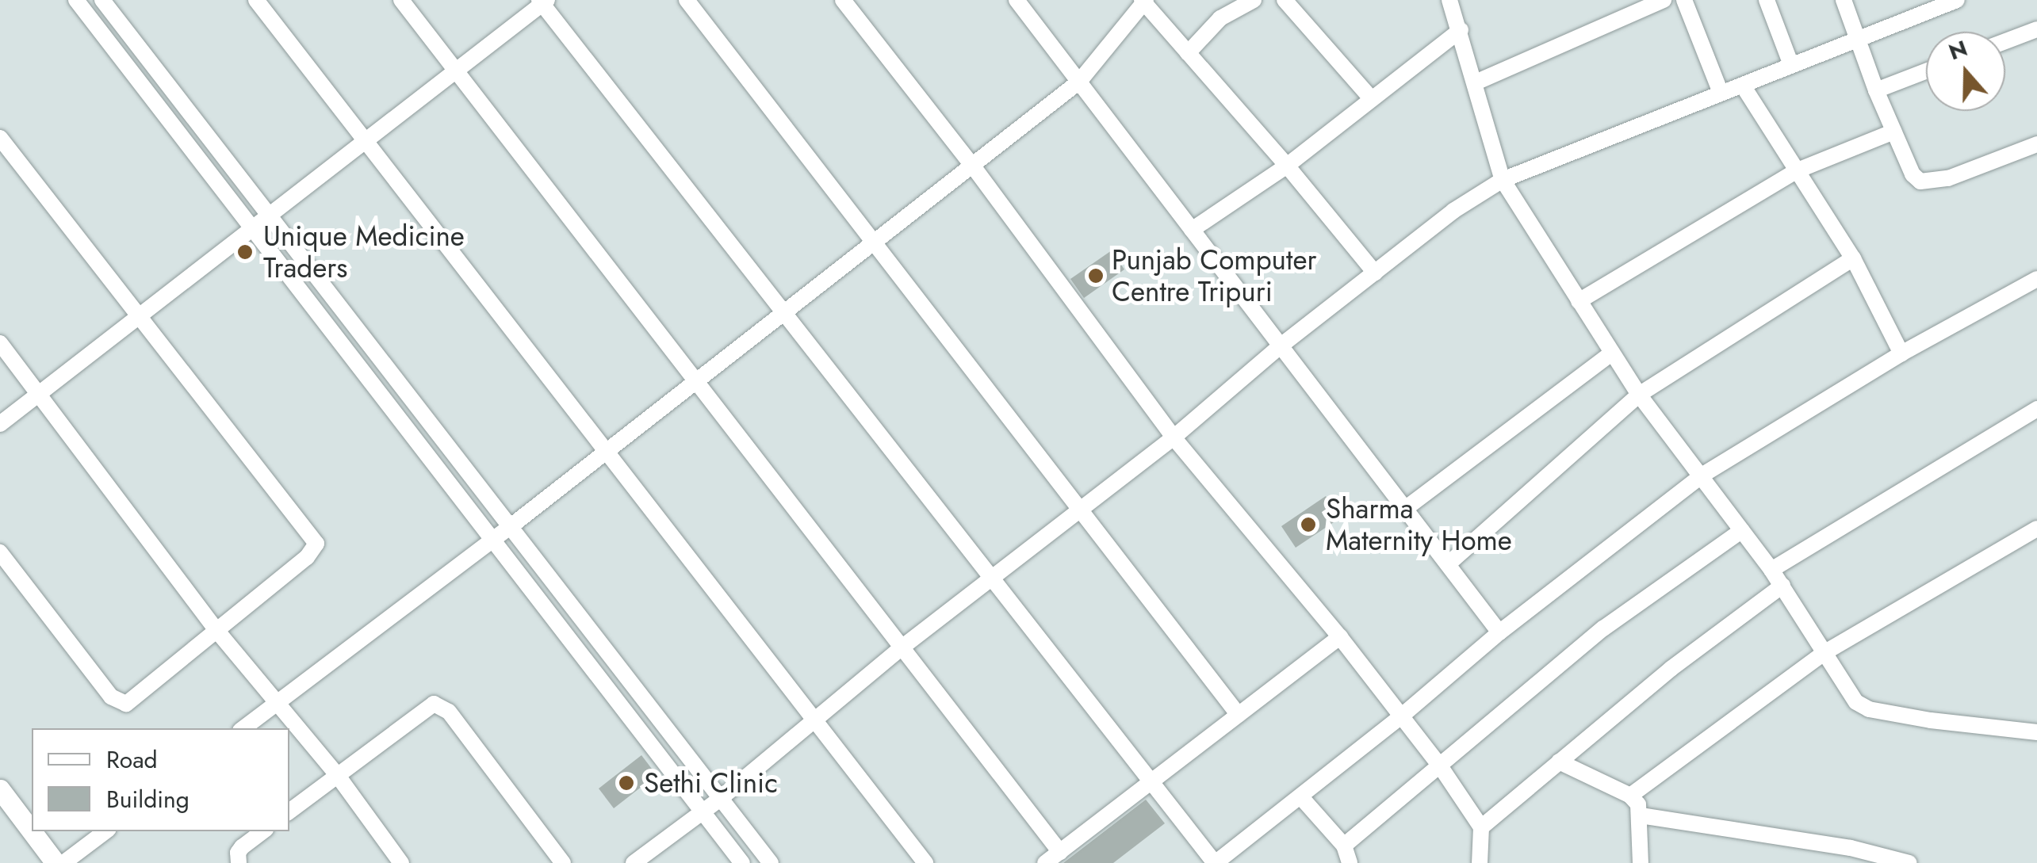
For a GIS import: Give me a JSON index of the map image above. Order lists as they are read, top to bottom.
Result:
{
  "places": [
    "Unique Medicine Traders",
    "Punjab Computer Centre Tripuri",
    "Sharma Maternity Home",
    "Sethi Clinic"
  ],
  "legend": ["Road", "Building"],
  "north": "top"
}
